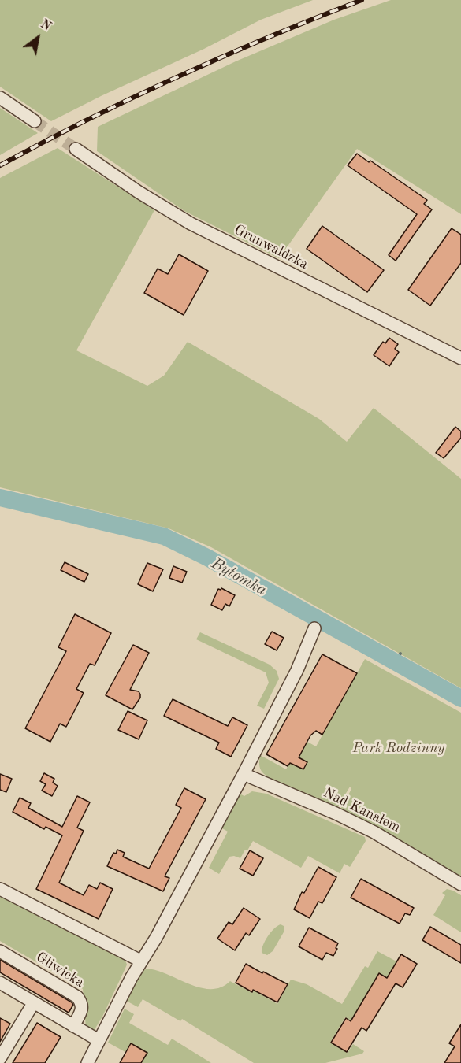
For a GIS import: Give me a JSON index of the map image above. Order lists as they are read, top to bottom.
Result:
{
  "streets": {
    "street": ["Grunwaldzka", "Nad Kanałem", "Gliwicka"]
  },
  "water": ["Bytomka"],
  "parks": ["Park Rodzinny"],
  "north": "top right"
}
